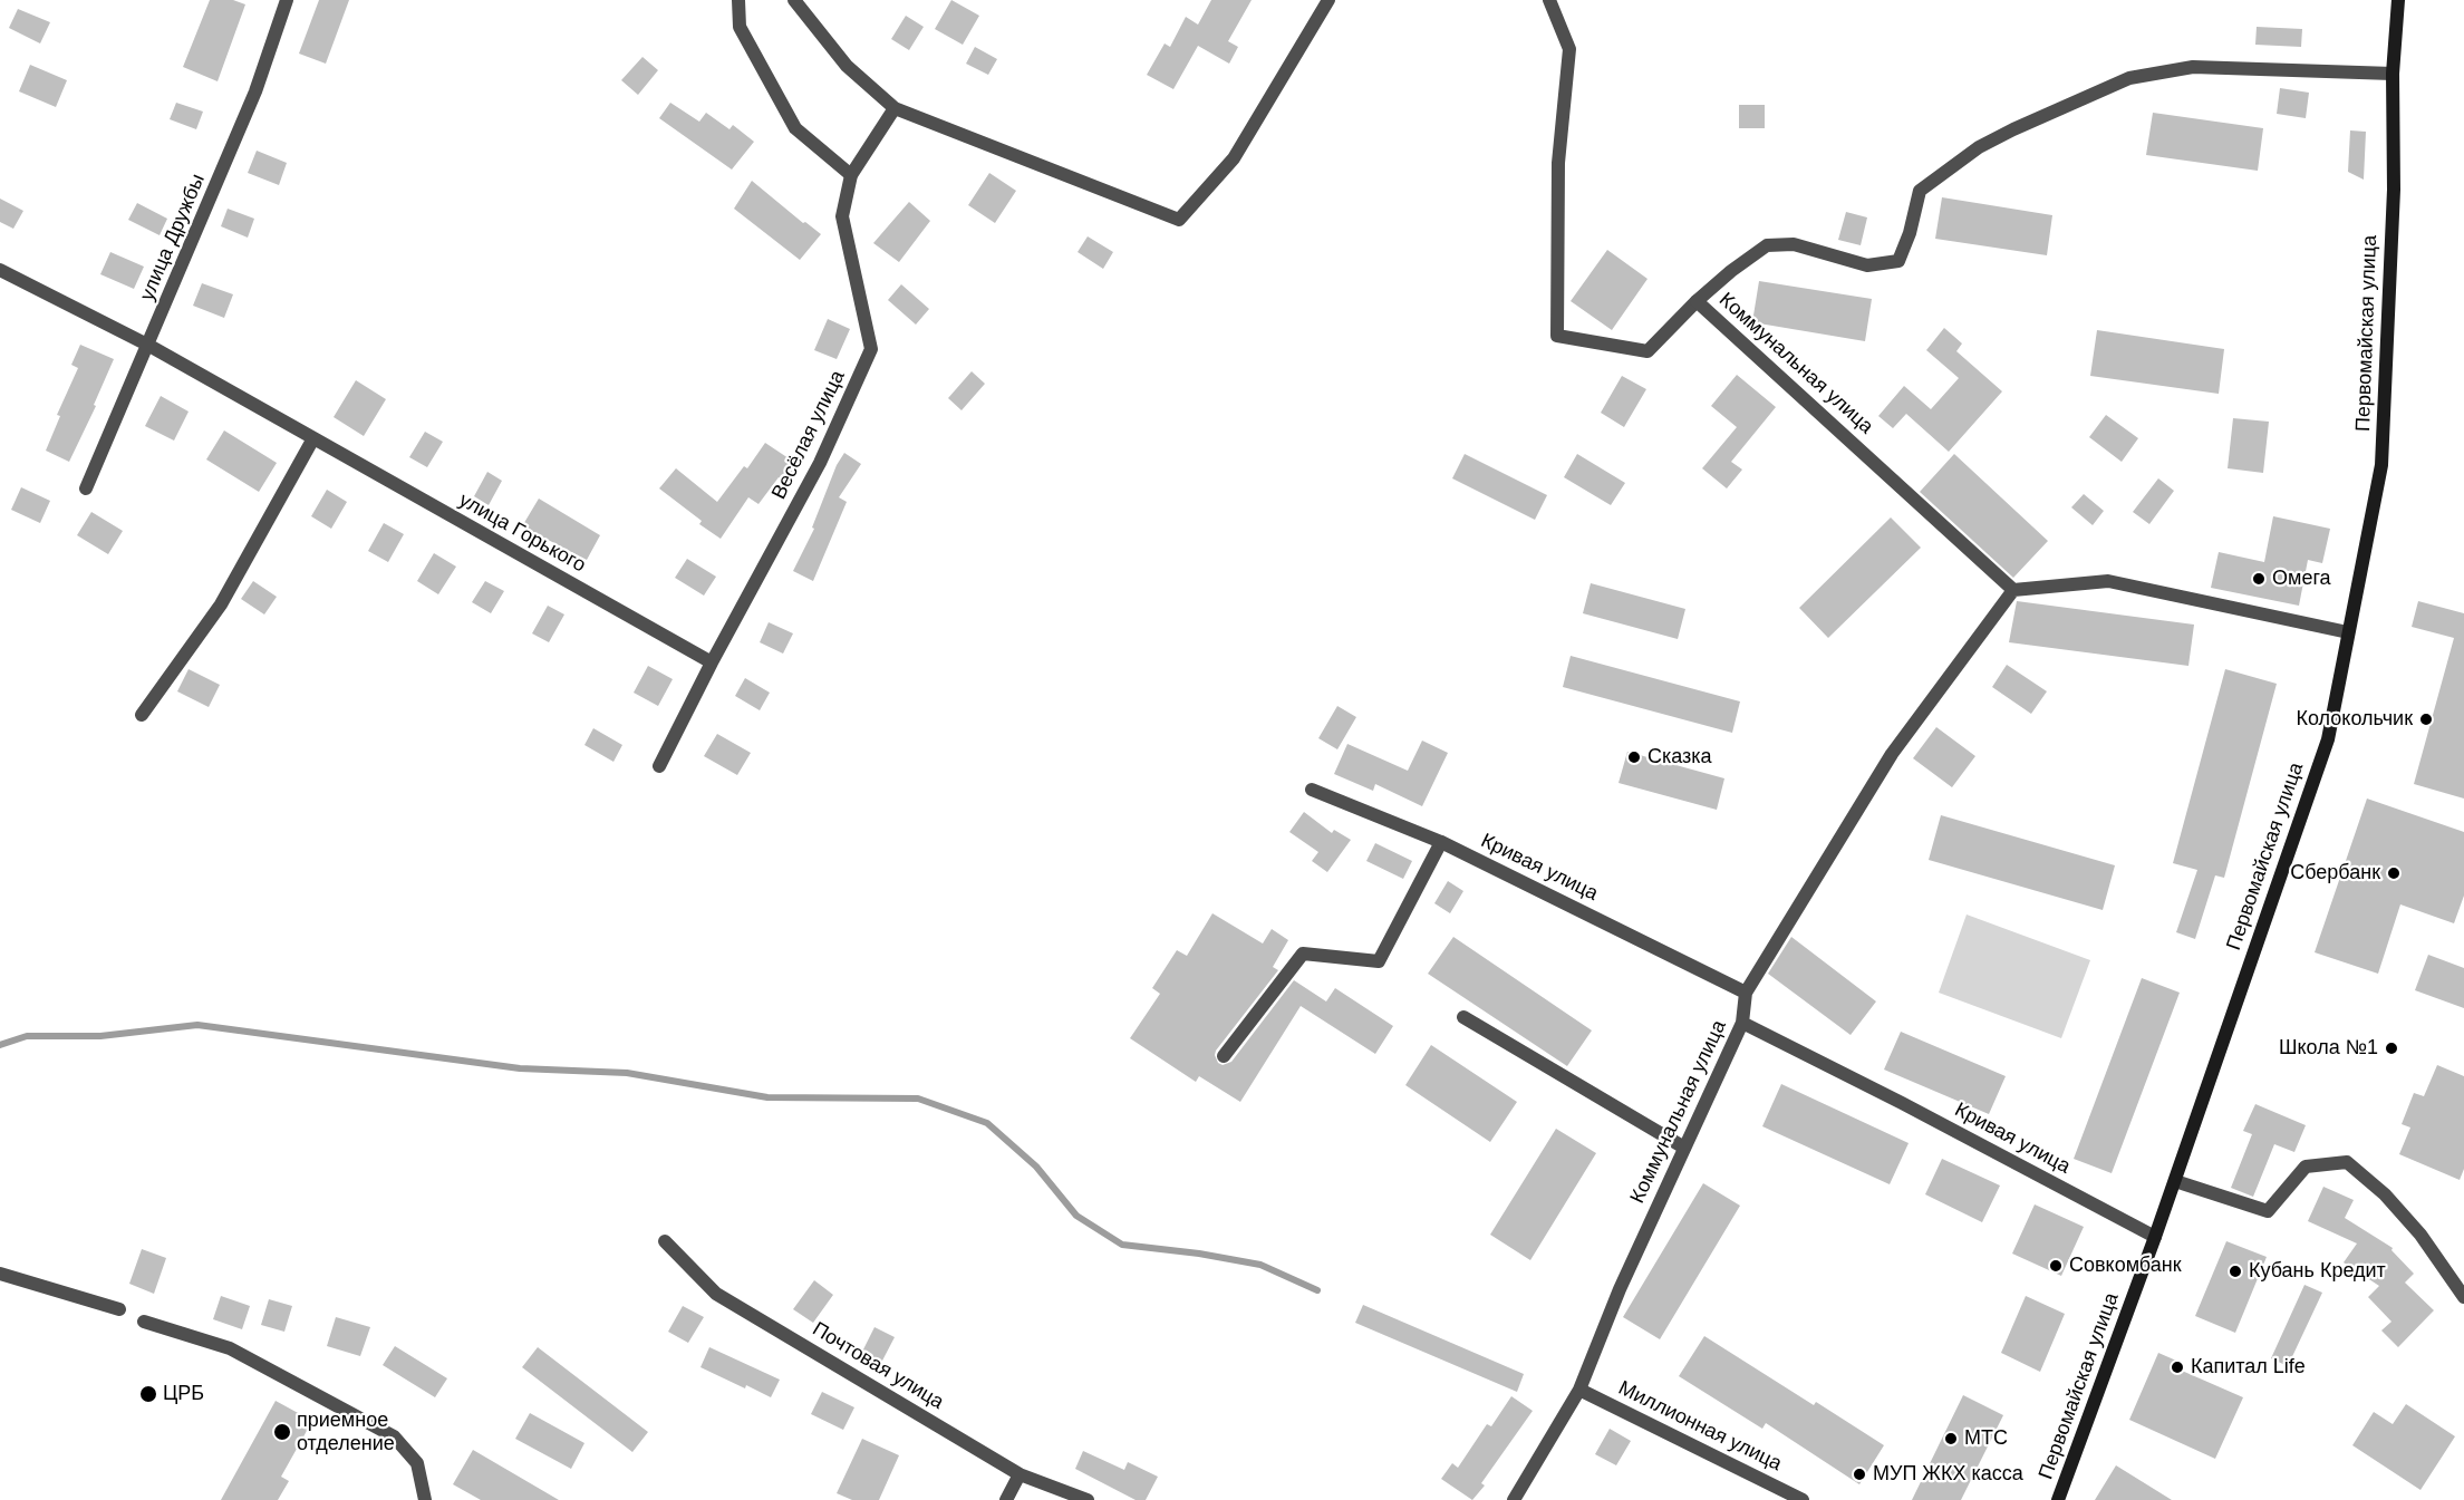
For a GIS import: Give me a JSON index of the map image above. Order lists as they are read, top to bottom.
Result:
{
  "streets": {
    "street": [
      "улица Дружбы",
      "Первомайская улица",
      "Коммунальная улица",
      "Весёлая улица",
      "улица Горького",
      "Кривая улица",
      "Почтовая улица",
      "Миллионная улица"
    ]
  },
  "crossings": [
    ["улица Дружбы", "улица Горького"],
    ["Первомайская улица", "Коммунальная улица"],
    ["Первомайская улица", "Кривая улица"],
    ["Коммунальная улица", "Кривая улица"],
    ["Коммунальная улица", "Миллионная улица"],
    ["Весёлая улица", "улица Горького"]
  ],
  "places": [
    "Омега",
    "Колокольчик",
    "Сказка",
    "Сбербанк",
    "Школа №1",
    "Совкомбанк",
    "Кубань Кредит",
    "Капитал Life",
    "ЦРБ",
    "приемное отделение",
    "МТС",
    "МУП ЖКХ касса"
  ]
}
